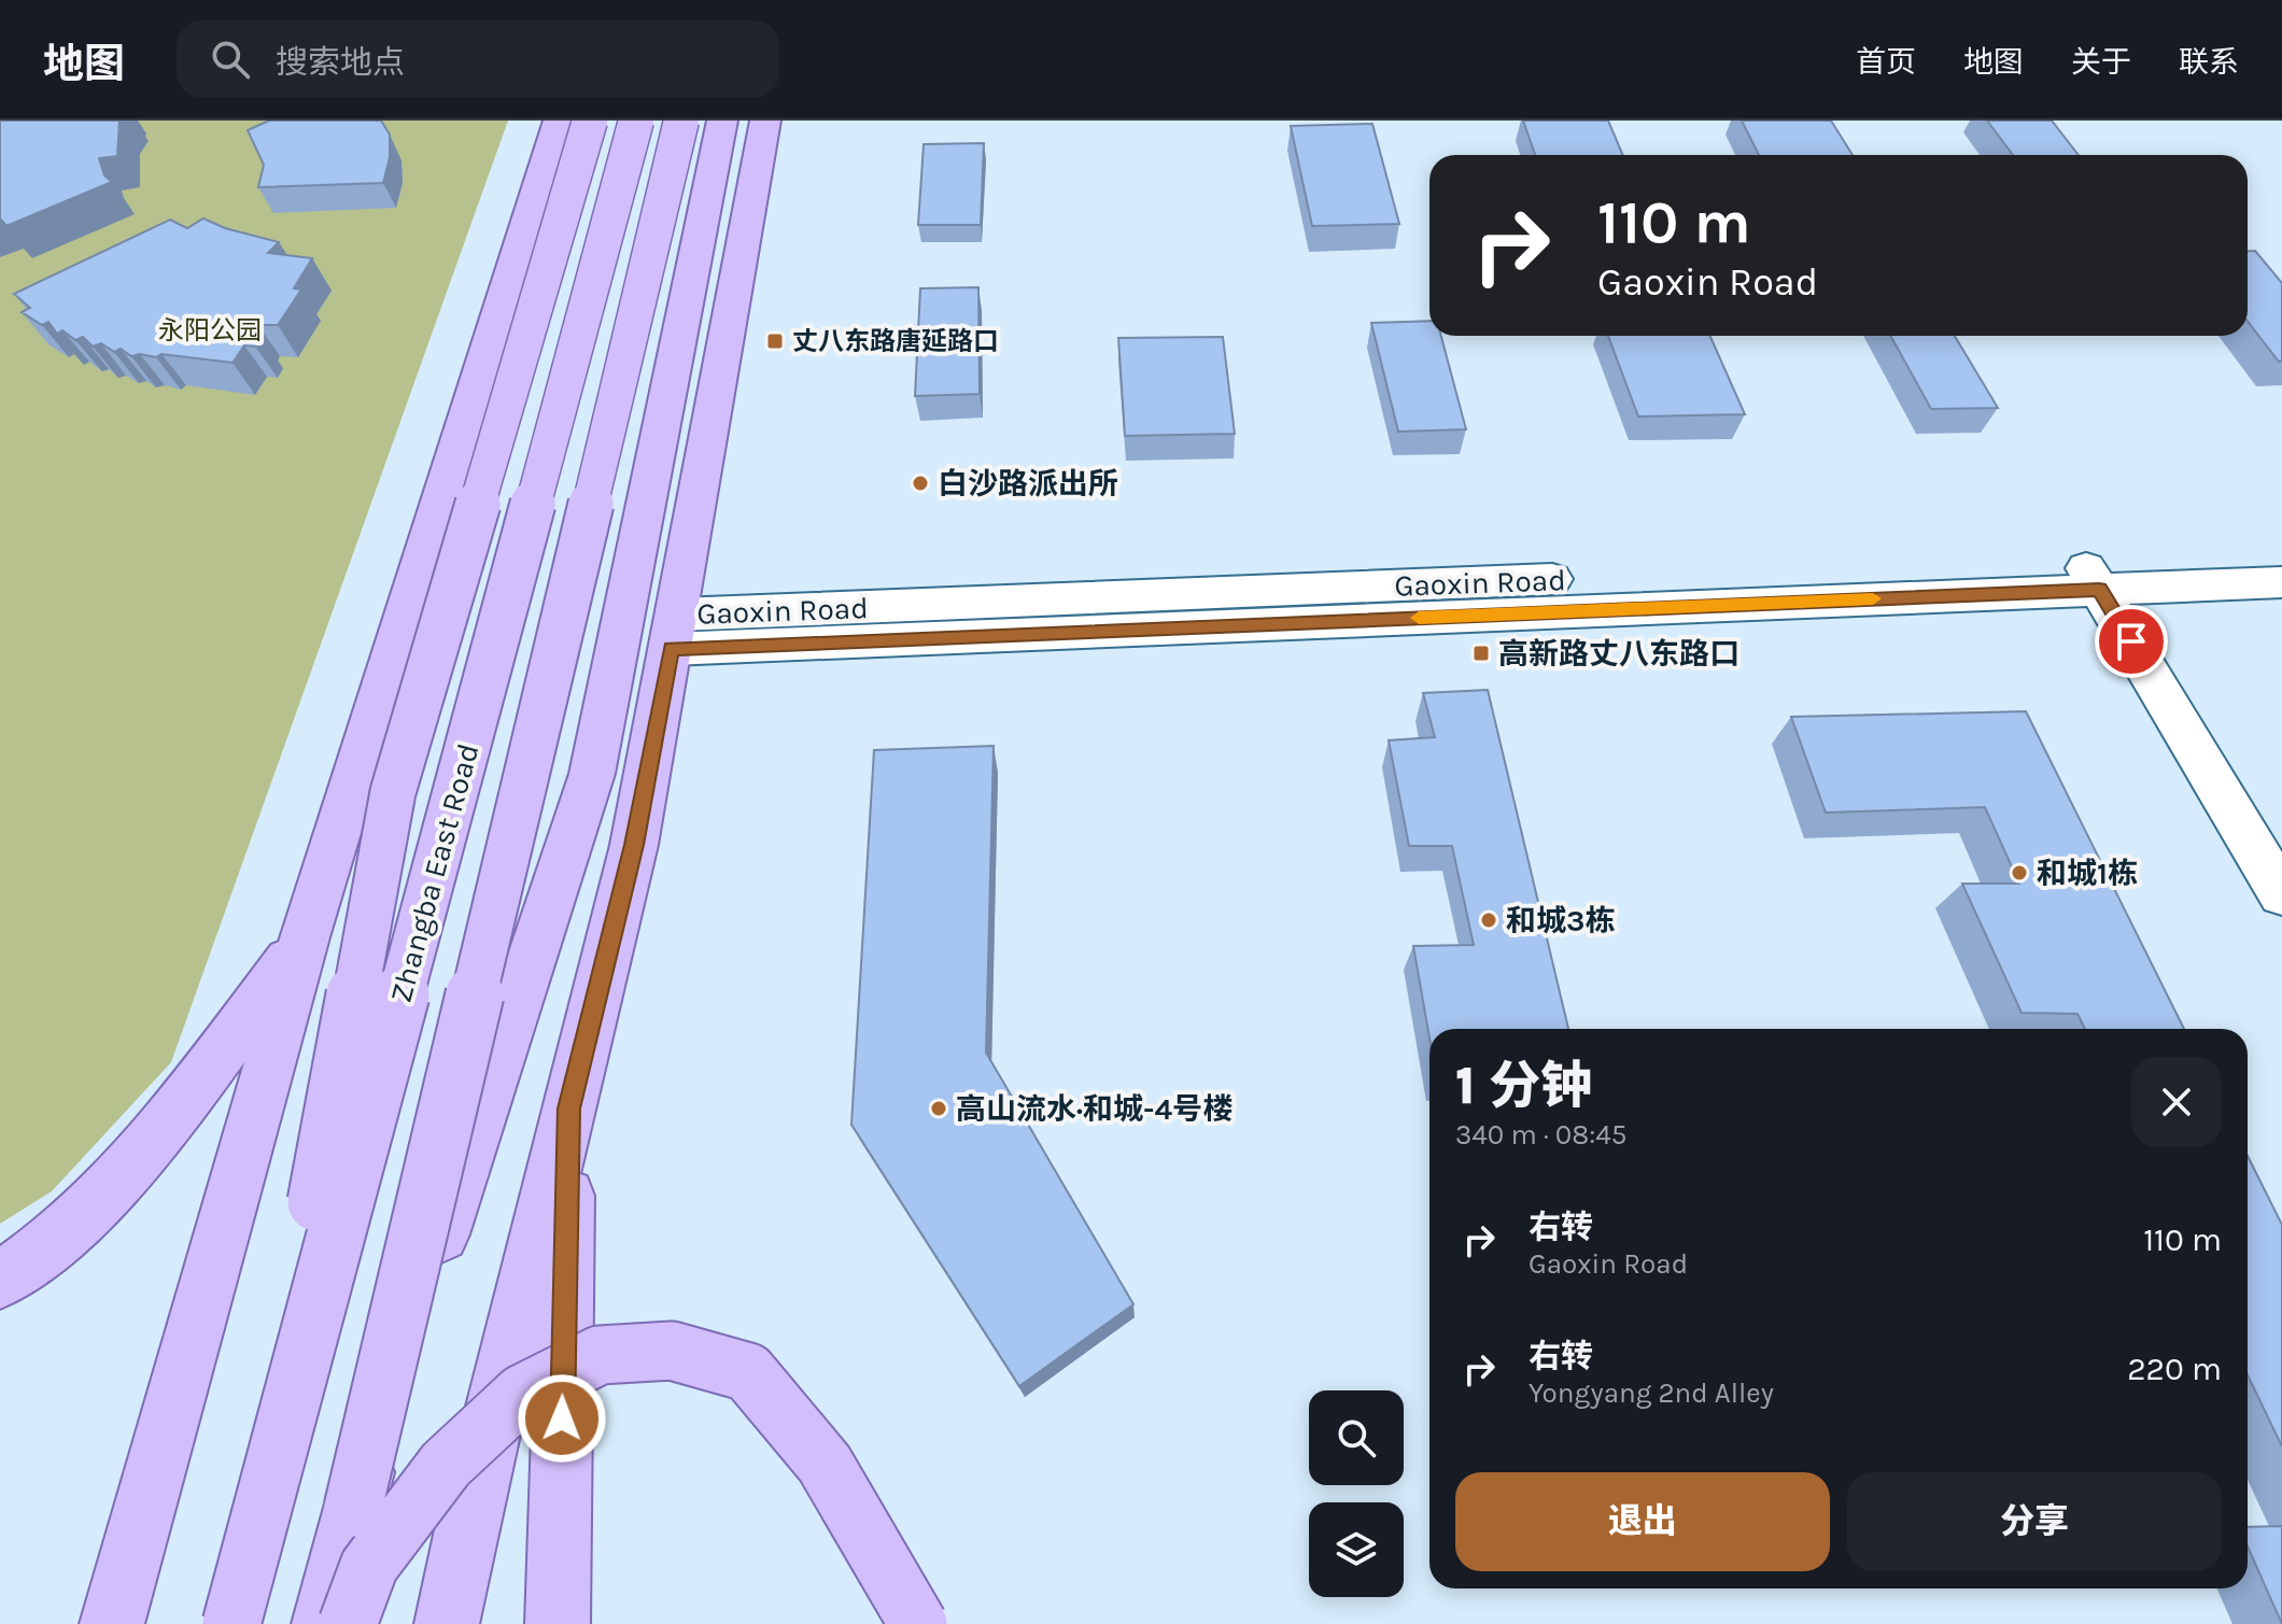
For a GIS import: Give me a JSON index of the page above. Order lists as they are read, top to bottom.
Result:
{
  "streets": {
    "main road": ["Gaoxin Road", "Zhangba East Road"]
  },
  "parks": ["永阳公园"],
  "places": {
    "transit": ["丈八东路唐延路口", "高新路丈八东路口"],
    "other": [
      "白沙路派出所",
      "和城1栋",
      "和城3栋",
      "高山流水·和城-4号楼"
    ]
  },
  "page": {
    "header": "地图",
    "search": "搜索地点",
    "nav": [
      "首页",
      "地图",
      "关于",
      "联系"
    ],
    "turn": ["110 m", "Gaoxin Road"],
    "heading": ["1 分钟", "340 m · 08:45"],
    "list": [
      {
        "name": "右转",
        "note": "Gaoxin Road",
        "value": "110 m"
      },
      {
        "name": "右转",
        "note": "Yongyang 2nd Alley",
        "value": "220 m"
      }
    ],
    "buttons": ["退出", "分享"]
  }
}
